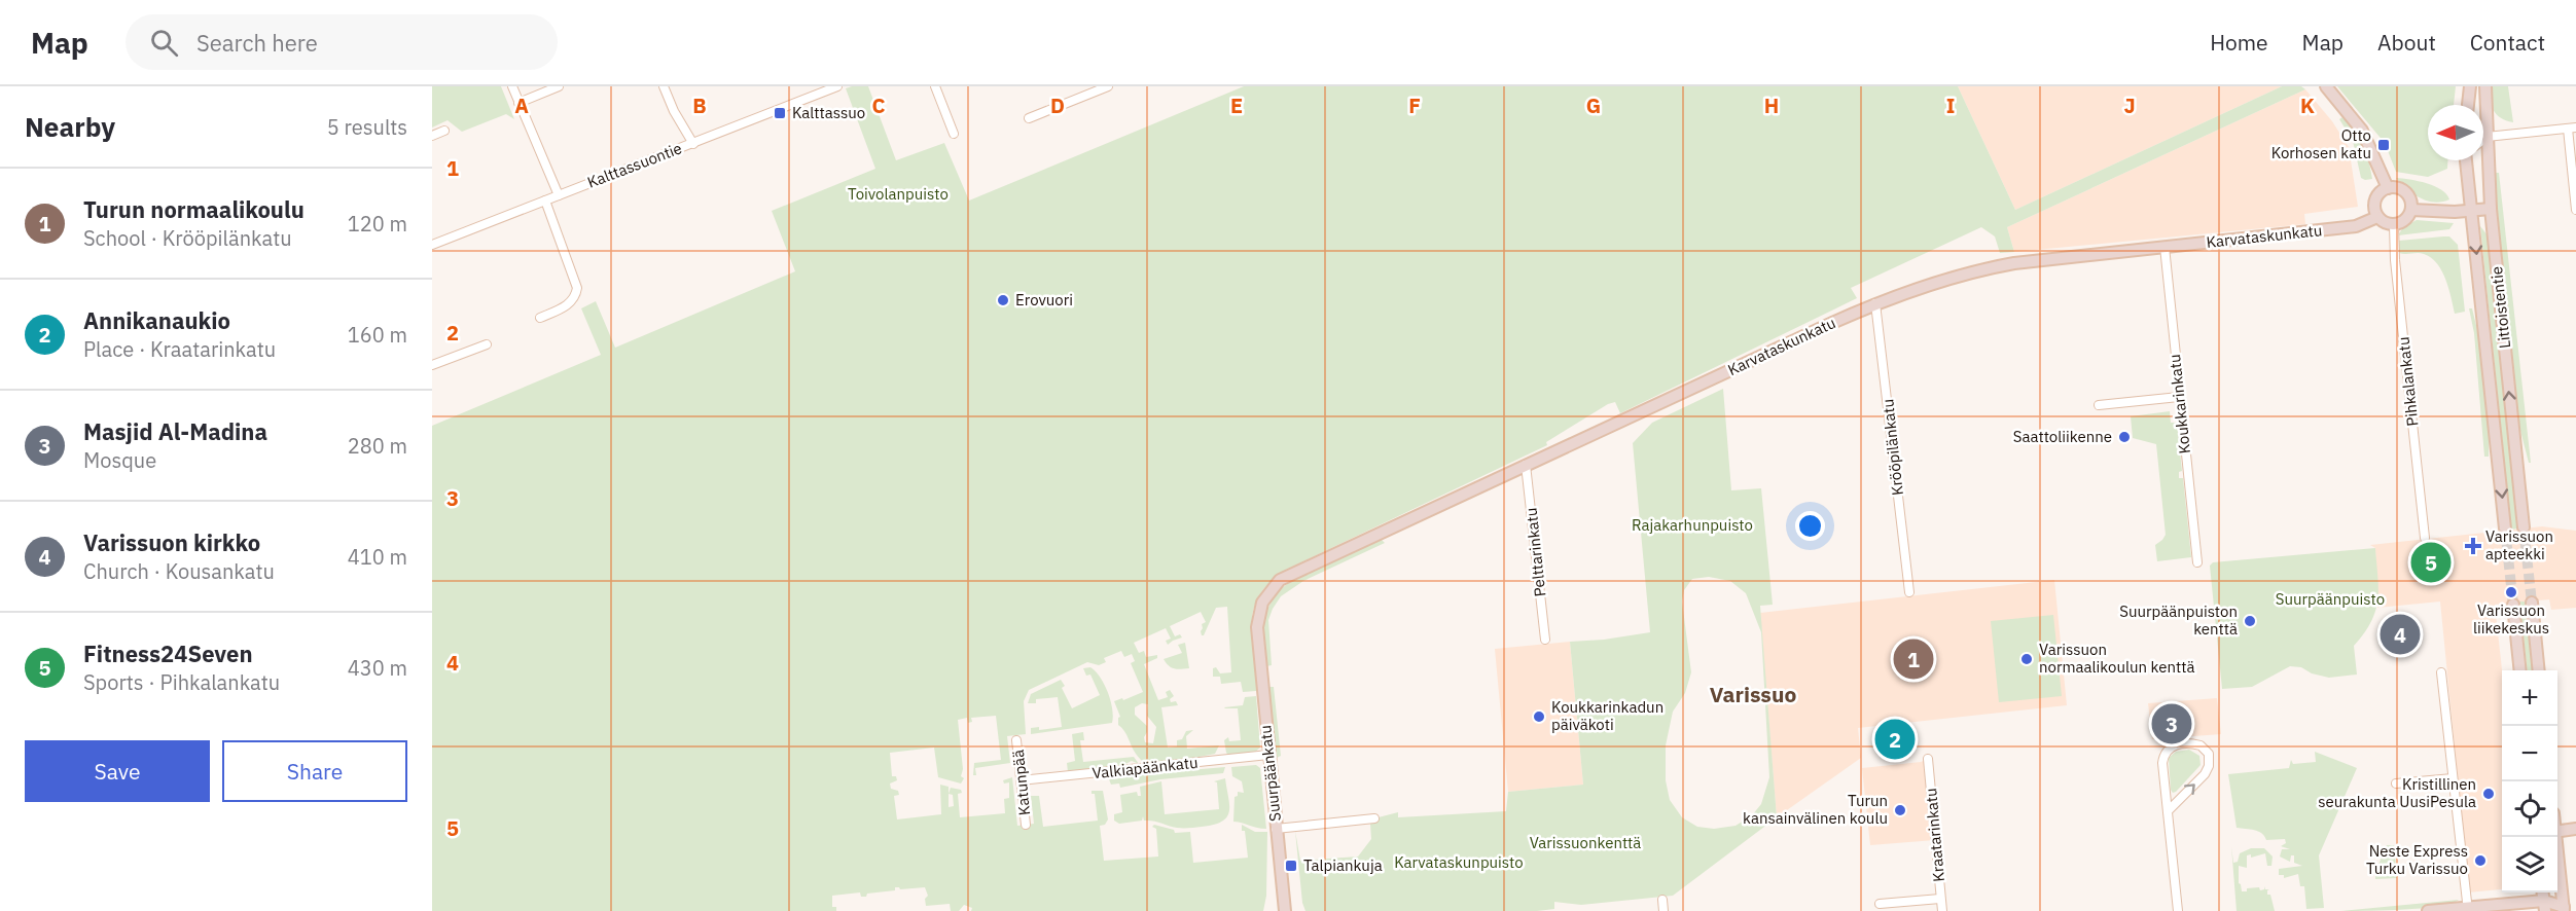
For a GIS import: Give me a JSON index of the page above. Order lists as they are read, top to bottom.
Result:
{
  "streets": {
    "street": [
      "Kalttassuontie",
      "Karvataskunkatu",
      "Littoistentie",
      "Pihkalankatu",
      "Koukkarinkatu",
      "Krööpilänkatu",
      "Pelttarinkatu",
      "Valkiapäänkatu",
      "Suurpäänkatu",
      "Katunpää",
      "Kraatarinkatu"
    ]
  },
  "crossings": [
    ["Karvataskunkatu", "Pihkalankatu"],
    ["Karvataskunkatu", "Koukkarinkatu"],
    ["Karvataskunkatu", "Krööpilänkatu"],
    ["Karvataskunkatu", "Pelttarinkatu"],
    ["Karvataskunkatu", "Suurpäänkatu"],
    ["Valkiapäänkatu", "Suurpäänkatu"],
    ["Valkiapäänkatu", "Katunpää"]
  ],
  "districts": ["Varissuo"],
  "parks": [
    "Toivolanpuisto",
    "Rajakarhunpuisto",
    "Suurpäänpuisto",
    "Varissuonkenttä",
    "Karvataskunpuisto"
  ],
  "places": {
    "transit": ["Kalttassuo", "Otto Korhosen katu", "Talpiankuja"],
    "other": [
      "Erovuori",
      "Saattoliikenne",
      "Varissuon liikekeskus",
      "Suurpäänpuiston kenttä",
      "Varissuon normaalikoulun kenttä",
      "Koukkarinkadun päiväkoti",
      "Kristillinen seurakunta UusiPesula",
      "Turun kansainvälinen koulu",
      "Neste Express Turku Varissuo"
    ],
    "health": ["Varissuon apteekki"]
  },
  "north": "left",
  "page": {
    "header": "Map",
    "search": "Search here",
    "nav": [
      "Home",
      "Map",
      "About",
      "Contact"
    ],
    "heading": ["Nearby", "5 results"],
    "list": [
      {
        "mark": "1",
        "name": "Turun normaalikoulu",
        "note": "School · Krööpilänkatu",
        "value": "120 m"
      },
      {
        "mark": "2",
        "name": "Annikanaukio",
        "note": "Place · Kraatarinkatu",
        "value": "160 m"
      },
      {
        "mark": "3",
        "name": "Masjid Al-Madina",
        "note": "Mosque",
        "value": "280 m"
      },
      {
        "mark": "4",
        "name": "Varissuon kirkko",
        "note": "Church · Kousankatu",
        "value": "410 m"
      },
      {
        "mark": "5",
        "name": "Fitness24Seven",
        "note": "Sports · Pihkalankatu",
        "value": "430 m"
      }
    ],
    "pins": [
      "5",
      "4",
      "1",
      "3",
      "2"
    ],
    "map_buttons": ["+", "−"],
    "buttons": ["Save", "Share"]
  },
  "grid": {
    "columns": [
      "A",
      "B",
      "C",
      "D",
      "E",
      "F",
      "G",
      "H",
      "I",
      "J",
      "K"
    ],
    "rows": [
      "1",
      "2",
      "3",
      "4",
      "5"
    ]
  }
}
